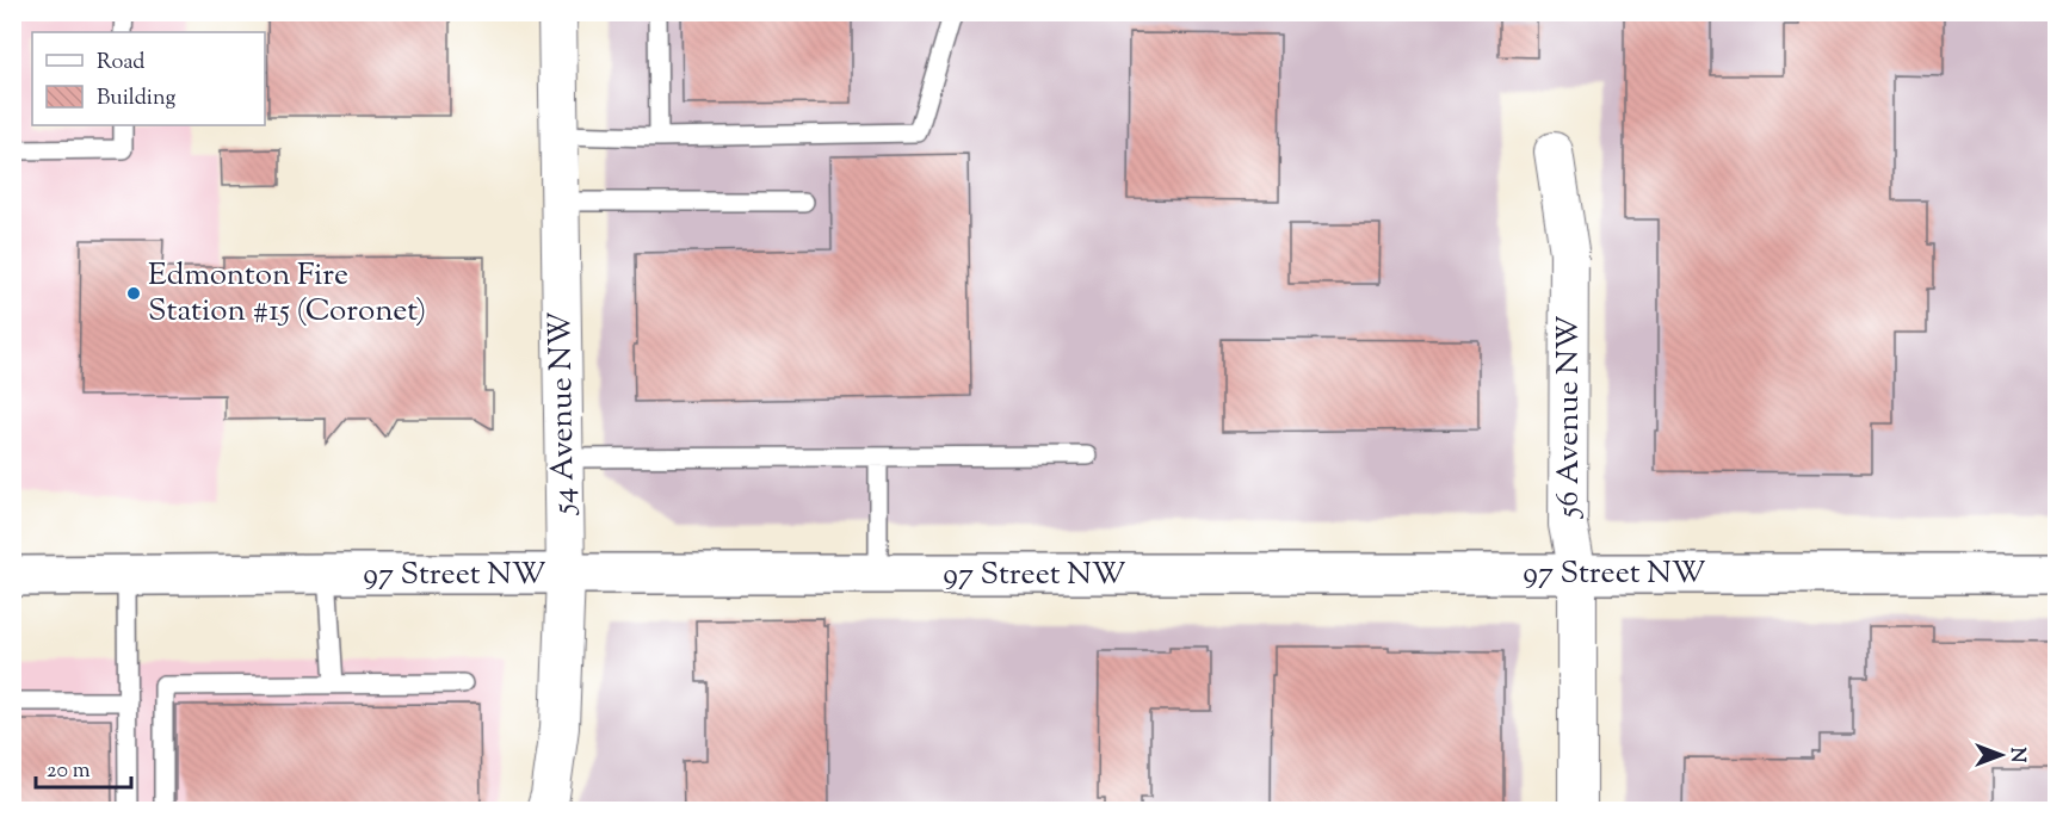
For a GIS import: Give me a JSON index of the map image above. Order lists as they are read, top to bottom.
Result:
{
  "streets": {
    "street": ["54 Avenue NW", "56 Avenue NW", "97 Street NW"]
  },
  "crossings": [
    ["54 Avenue NW", "97 Street NW"],
    ["56 Avenue NW", "97 Street NW"]
  ],
  "places": ["Edmonton Fire Station #15 (Coronet)"],
  "legend": ["Road", "Building"],
  "scale_bar": "20 m",
  "north": "right"
}
